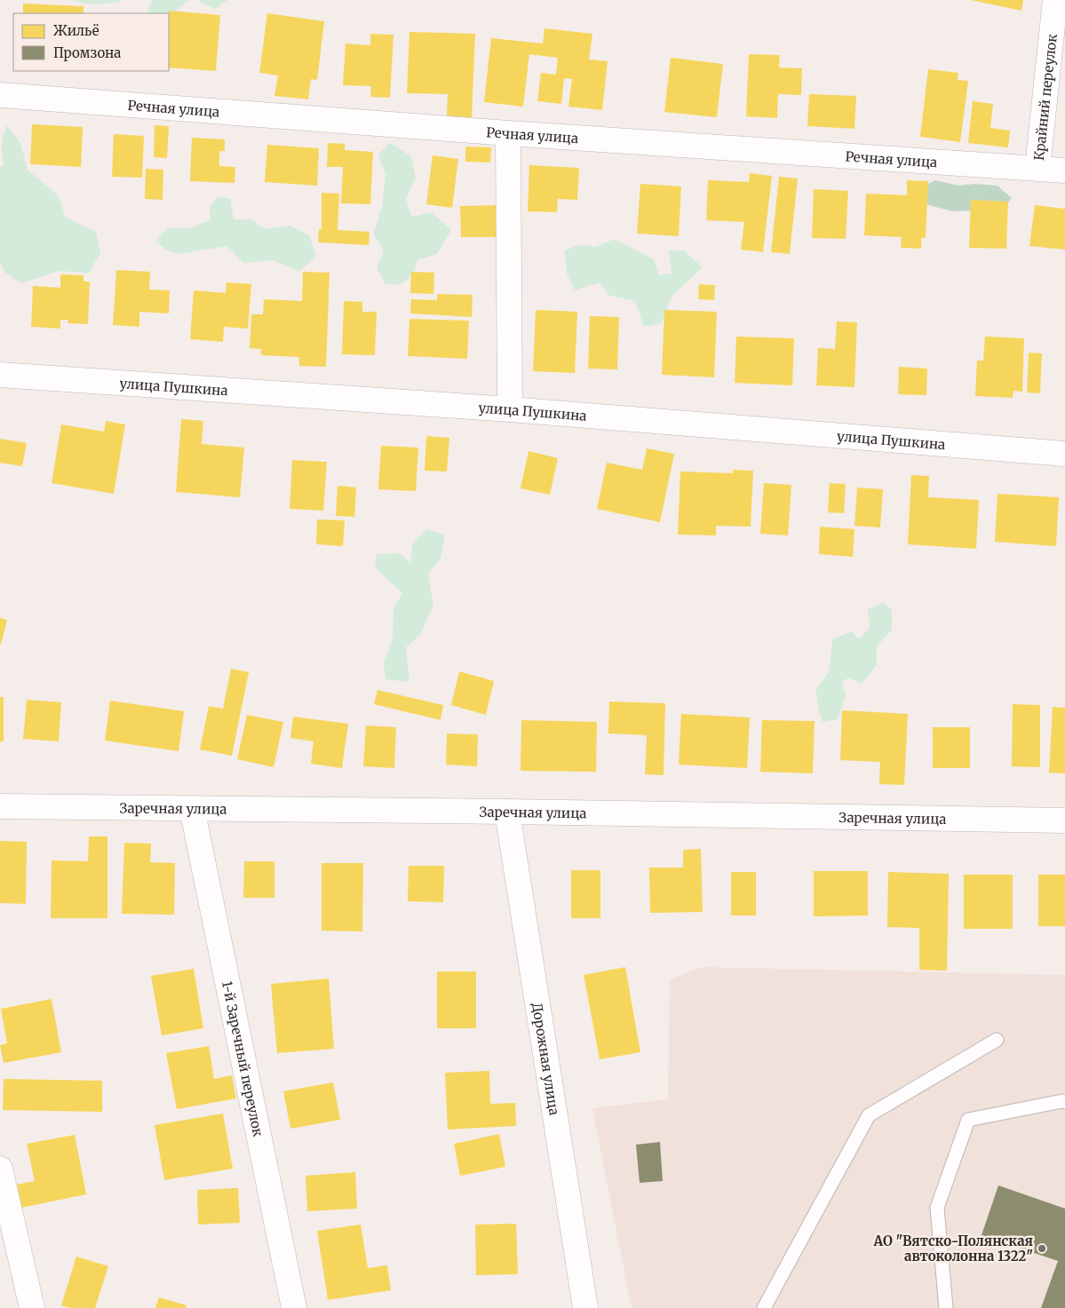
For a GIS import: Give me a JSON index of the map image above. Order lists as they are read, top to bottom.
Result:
{
  "streets": {
    "street": [
      "Крайний переулок",
      "Речная улица",
      "улица Пушкина",
      "Заречная улица",
      "1-й Заречный переулок",
      "Дорожная улица"
    ]
  },
  "crossings": [
    ["Крайний переулок", "Речная улица"],
    ["Заречная улица", "1-й Заречный переулок"],
    ["Заречная улица", "Дорожная улица"]
  ],
  "places": ["АО \"Вятско-Полянская автоколонна 1322\""],
  "legend": ["Жильё", "Промзона"]
}
